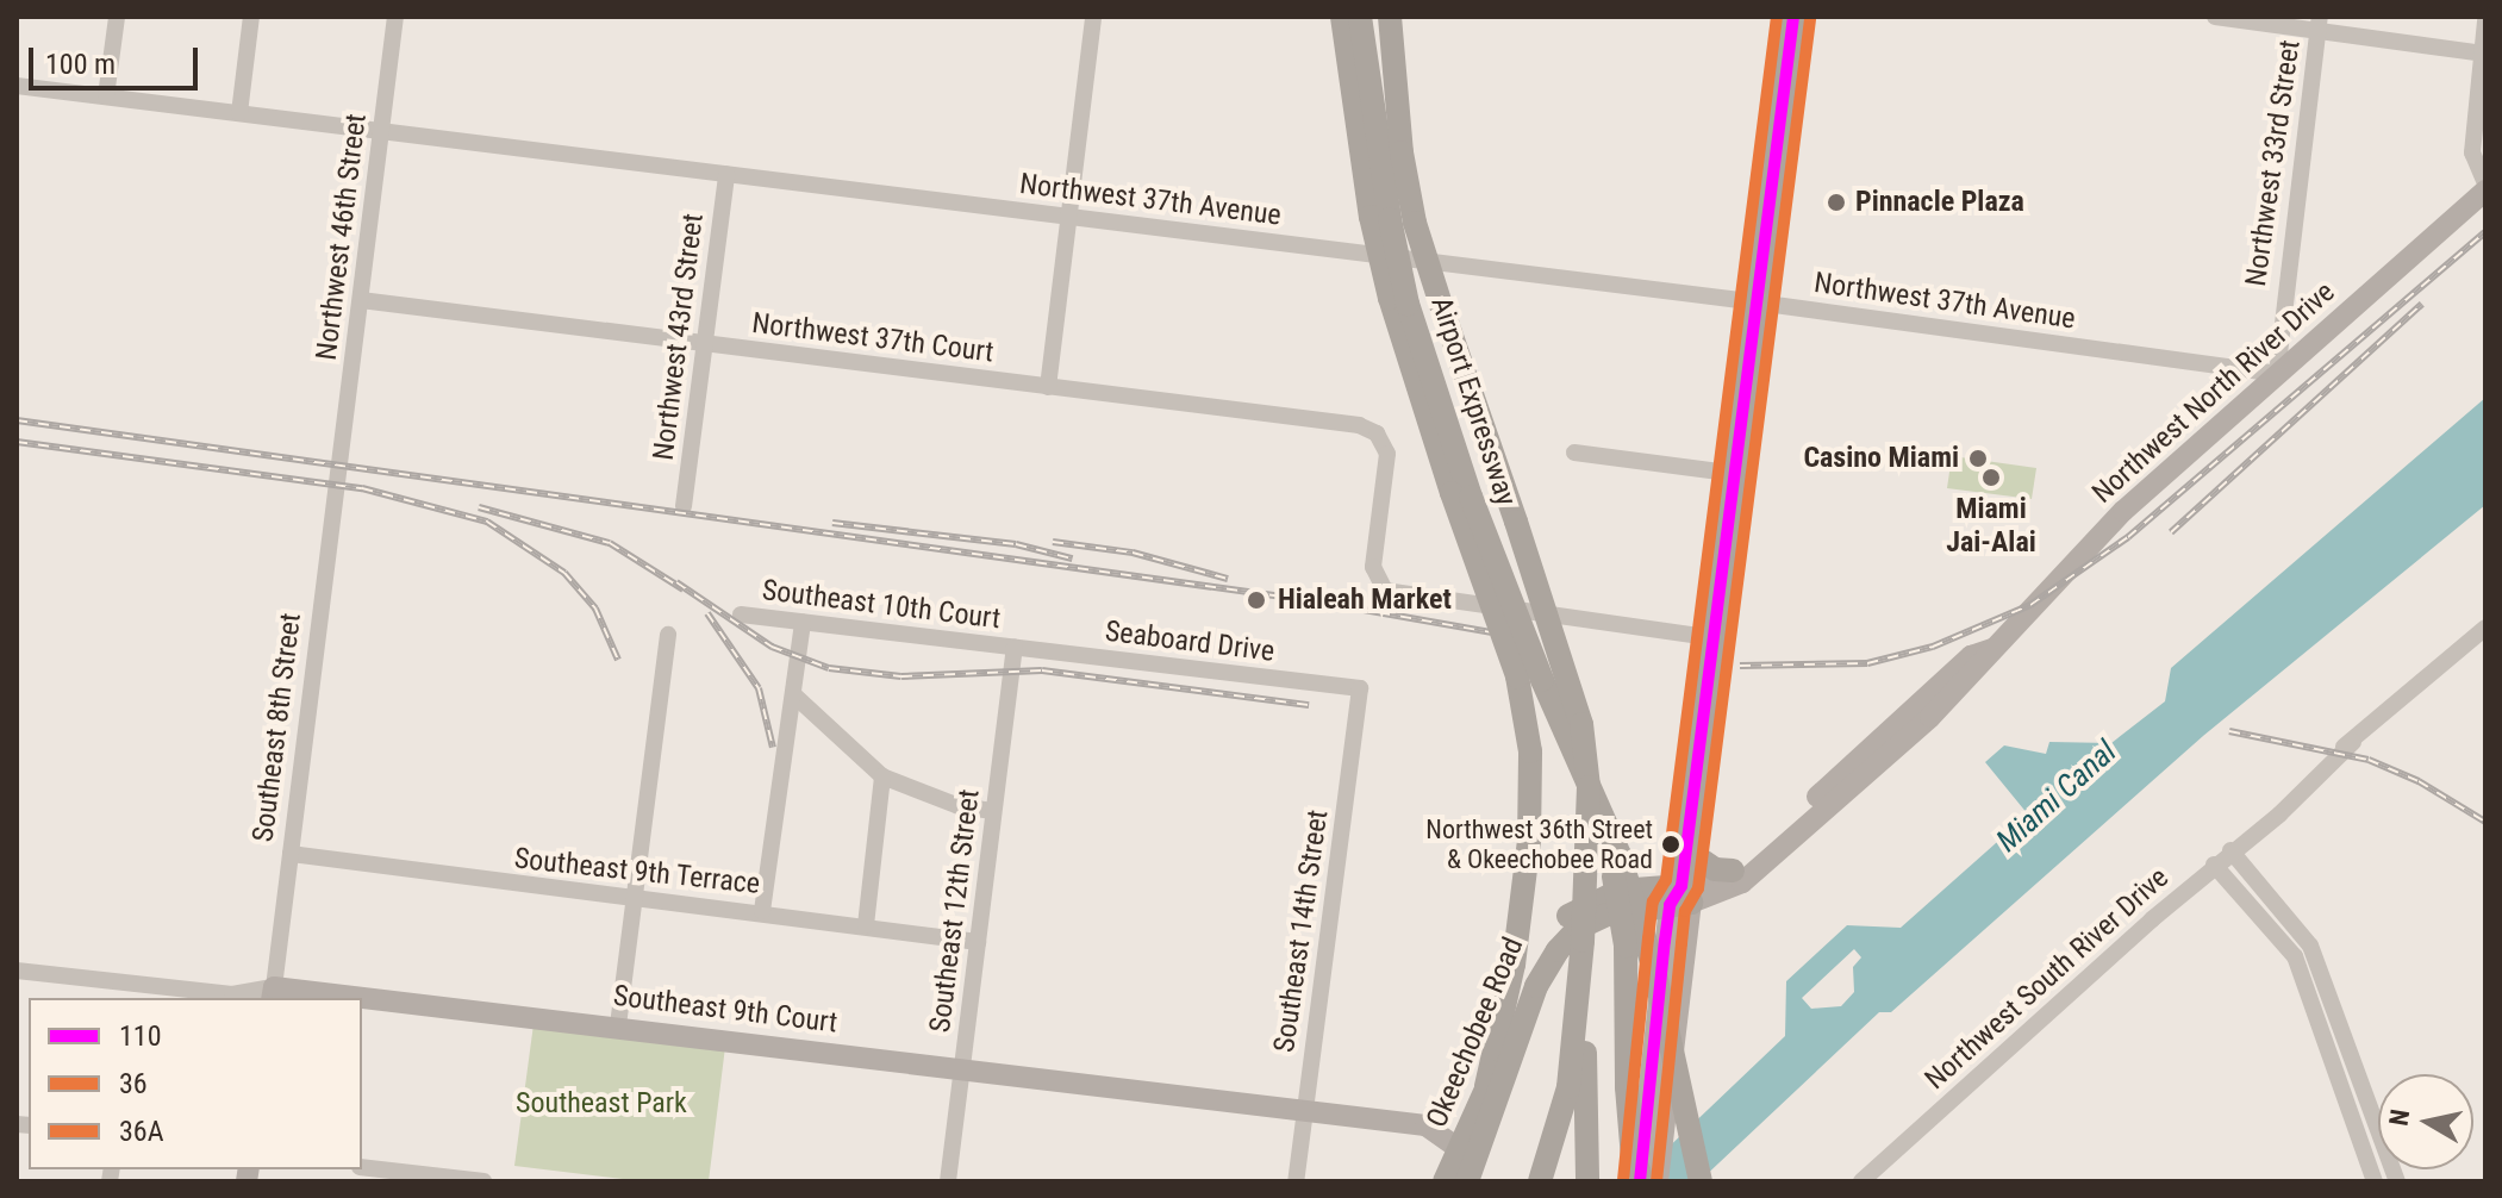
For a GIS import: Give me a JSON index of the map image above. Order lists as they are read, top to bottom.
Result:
{
  "streets": {
    "highway": ["Airport Expressway", "Okeechobee Road"],
    "main road": ["Northwest North River Drive", "Southeast 9th Court"],
    "street": [
      "Northwest 33rd Street",
      "Northwest 37th Avenue",
      "Northwest 46th Street",
      "Northwest 43rd Street",
      "Northwest 37th Court",
      "Southeast 10th Court",
      "Seaboard Drive",
      "Southeast 8th Street",
      "Southeast 9th Terrace",
      "Southeast 12th Street",
      "Southeast 14th Street",
      "Northwest South River Drive"
    ]
  },
  "crossings": [
    ["Northwest 33rd Street", "Northwest 37th Avenue"],
    ["Northwest 33rd Street", "Northwest North River Drive"],
    ["Northwest 37th Avenue", "Northwest 46th Street"],
    ["Northwest 37th Avenue", "Northwest 43rd Street"],
    ["Northwest 37th Avenue", "Northwest North River Drive"],
    ["Northwest 46th Street", "Northwest 37th Court"],
    ["Northwest 46th Street", "Southeast 8th Street"],
    ["Northwest 43rd Street", "Northwest 37th Court"],
    ["Northwest North River Drive", "Okeechobee Road"],
    ["Southeast 10th Court", "Seaboard Drive"],
    ["Southeast 10th Court", "Southeast 12th Street"],
    ["Seaboard Drive", "Southeast 12th Street"],
    ["Seaboard Drive", "Southeast 14th Street"],
    ["Southeast 8th Street", "Southeast 9th Terrace"],
    ["Southeast 8th Street", "Southeast 9th Court"],
    ["Southeast 9th Terrace", "Southeast 12th Street"],
    ["Southeast 12th Street", "Southeast 9th Court"],
    ["Southeast 14th Street", "Southeast 9th Court"],
    ["Southeast 9th Court", "Okeechobee Road"]
  ],
  "water": ["Miami Canal"],
  "parks": ["Southeast Park"],
  "places": [
    "Pinnacle Plaza",
    "Casino Miami",
    "Miami Jai-Alai",
    "Hialeah Market",
    "Northwest 36th Street & Okeechobee Road"
  ],
  "lines": ["transit line 110", "transit line 36A", "transit line 36"],
  "legend": ["110", "36", "36A"],
  "scale_bar": "100 m",
  "north": "left"
}
